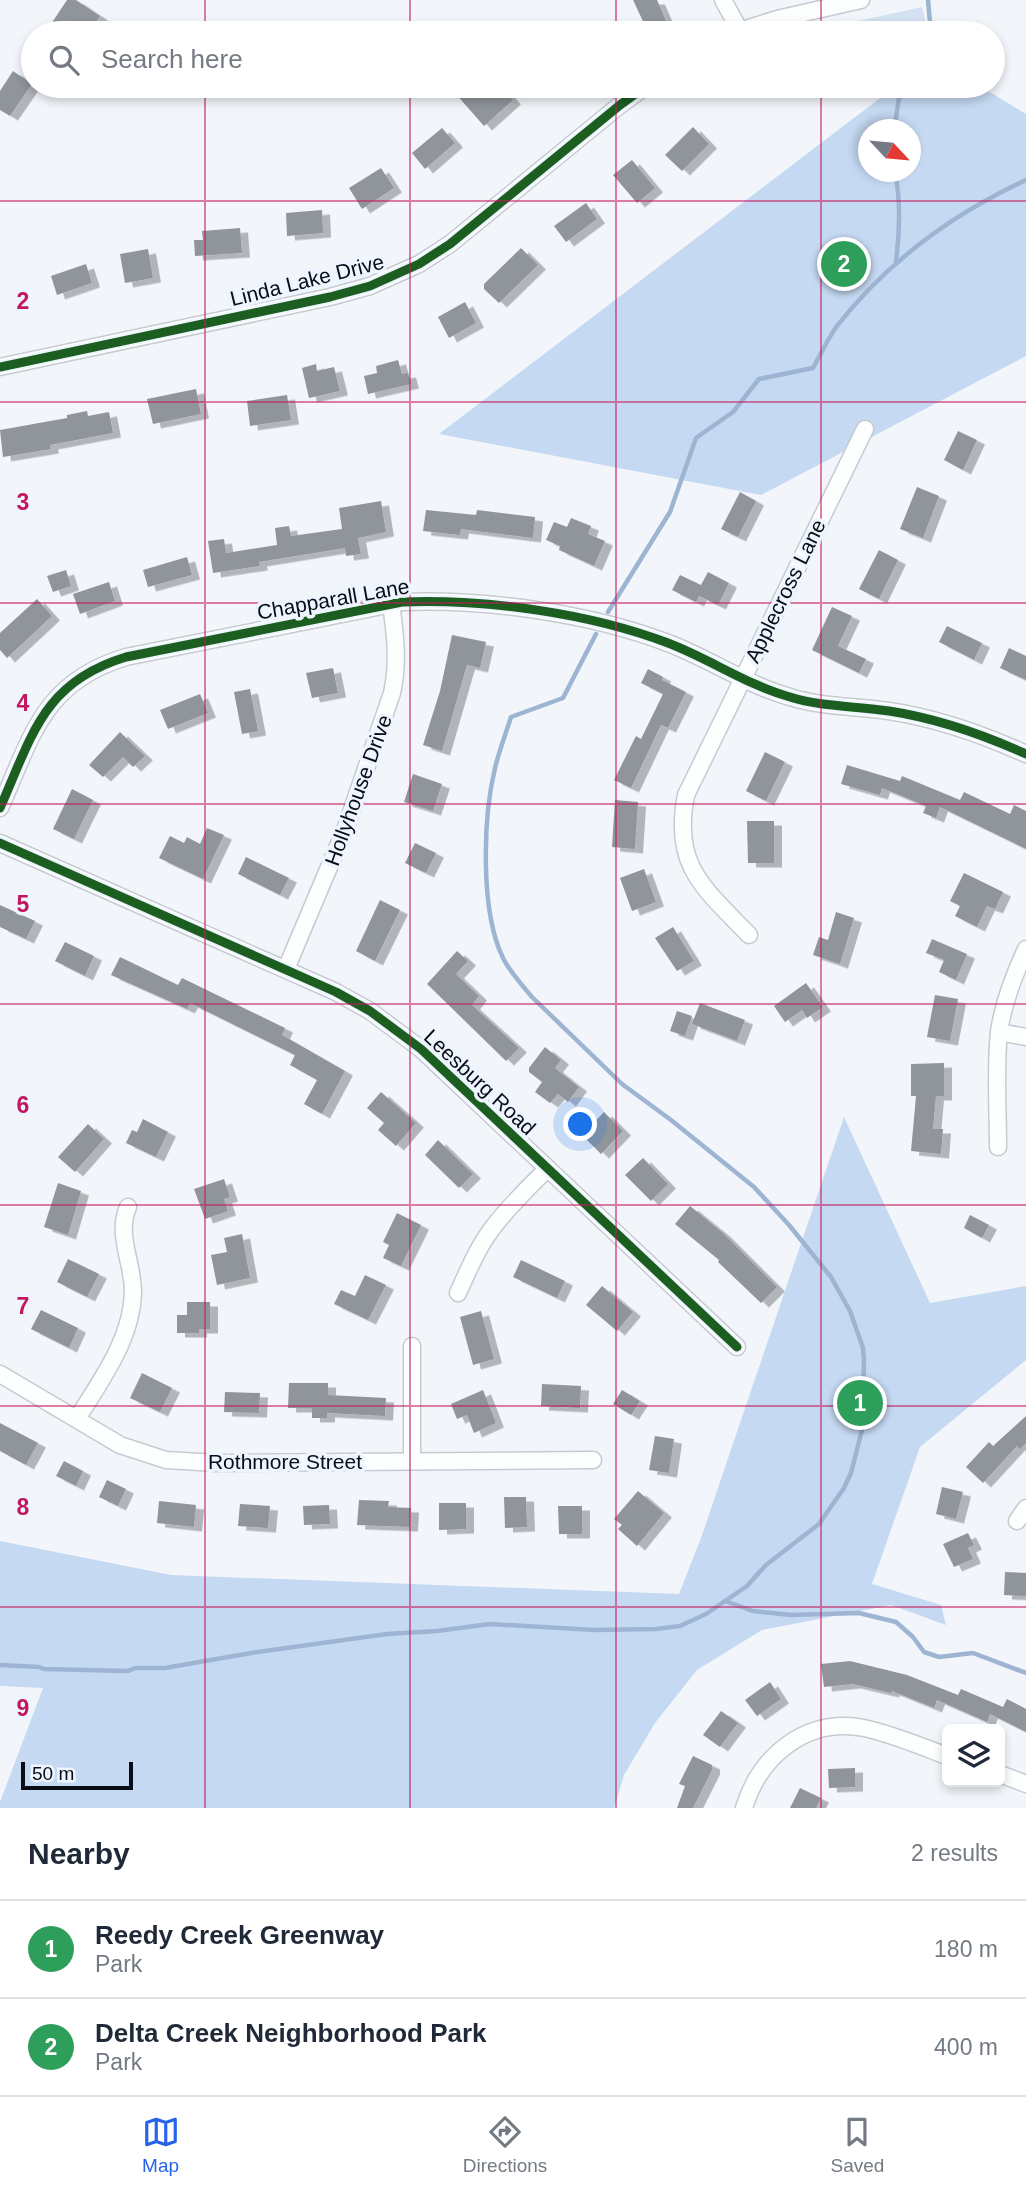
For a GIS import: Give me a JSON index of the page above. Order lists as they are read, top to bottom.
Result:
{
  "streets": {
    "street": [
      "Linda Lake Drive",
      "Applecross Lane",
      "Chapparall Lane",
      "Hollyhouse Drive",
      "Leesburg Road",
      "Rothmore Street"
    ]
  },
  "crossings": [
    ["Applecross Lane", "Chapparall Lane"],
    ["Chapparall Lane", "Hollyhouse Drive"],
    ["Hollyhouse Drive", "Leesburg Road"]
  ],
  "scale_bar": "50 m",
  "north": "bottom right",
  "page": {
    "search": "Search here",
    "pins": ["2", "1"],
    "scale": "50 m",
    "heading": ["Nearby", "2 results"],
    "list": [
      {
        "mark": "1",
        "name": "Reedy Creek Greenway",
        "note": "Park",
        "value": "180 m"
      },
      {
        "mark": "2",
        "name": "Delta Creek Neighborhood Park",
        "note": "Park",
        "value": "400 m"
      }
    ],
    "nav": ["Map", "Directions", "Saved"]
  },
  "grid": {
    "rows": [
      "2",
      "3",
      "4",
      "5",
      "6",
      "7",
      "8",
      "9"
    ]
  }
}
